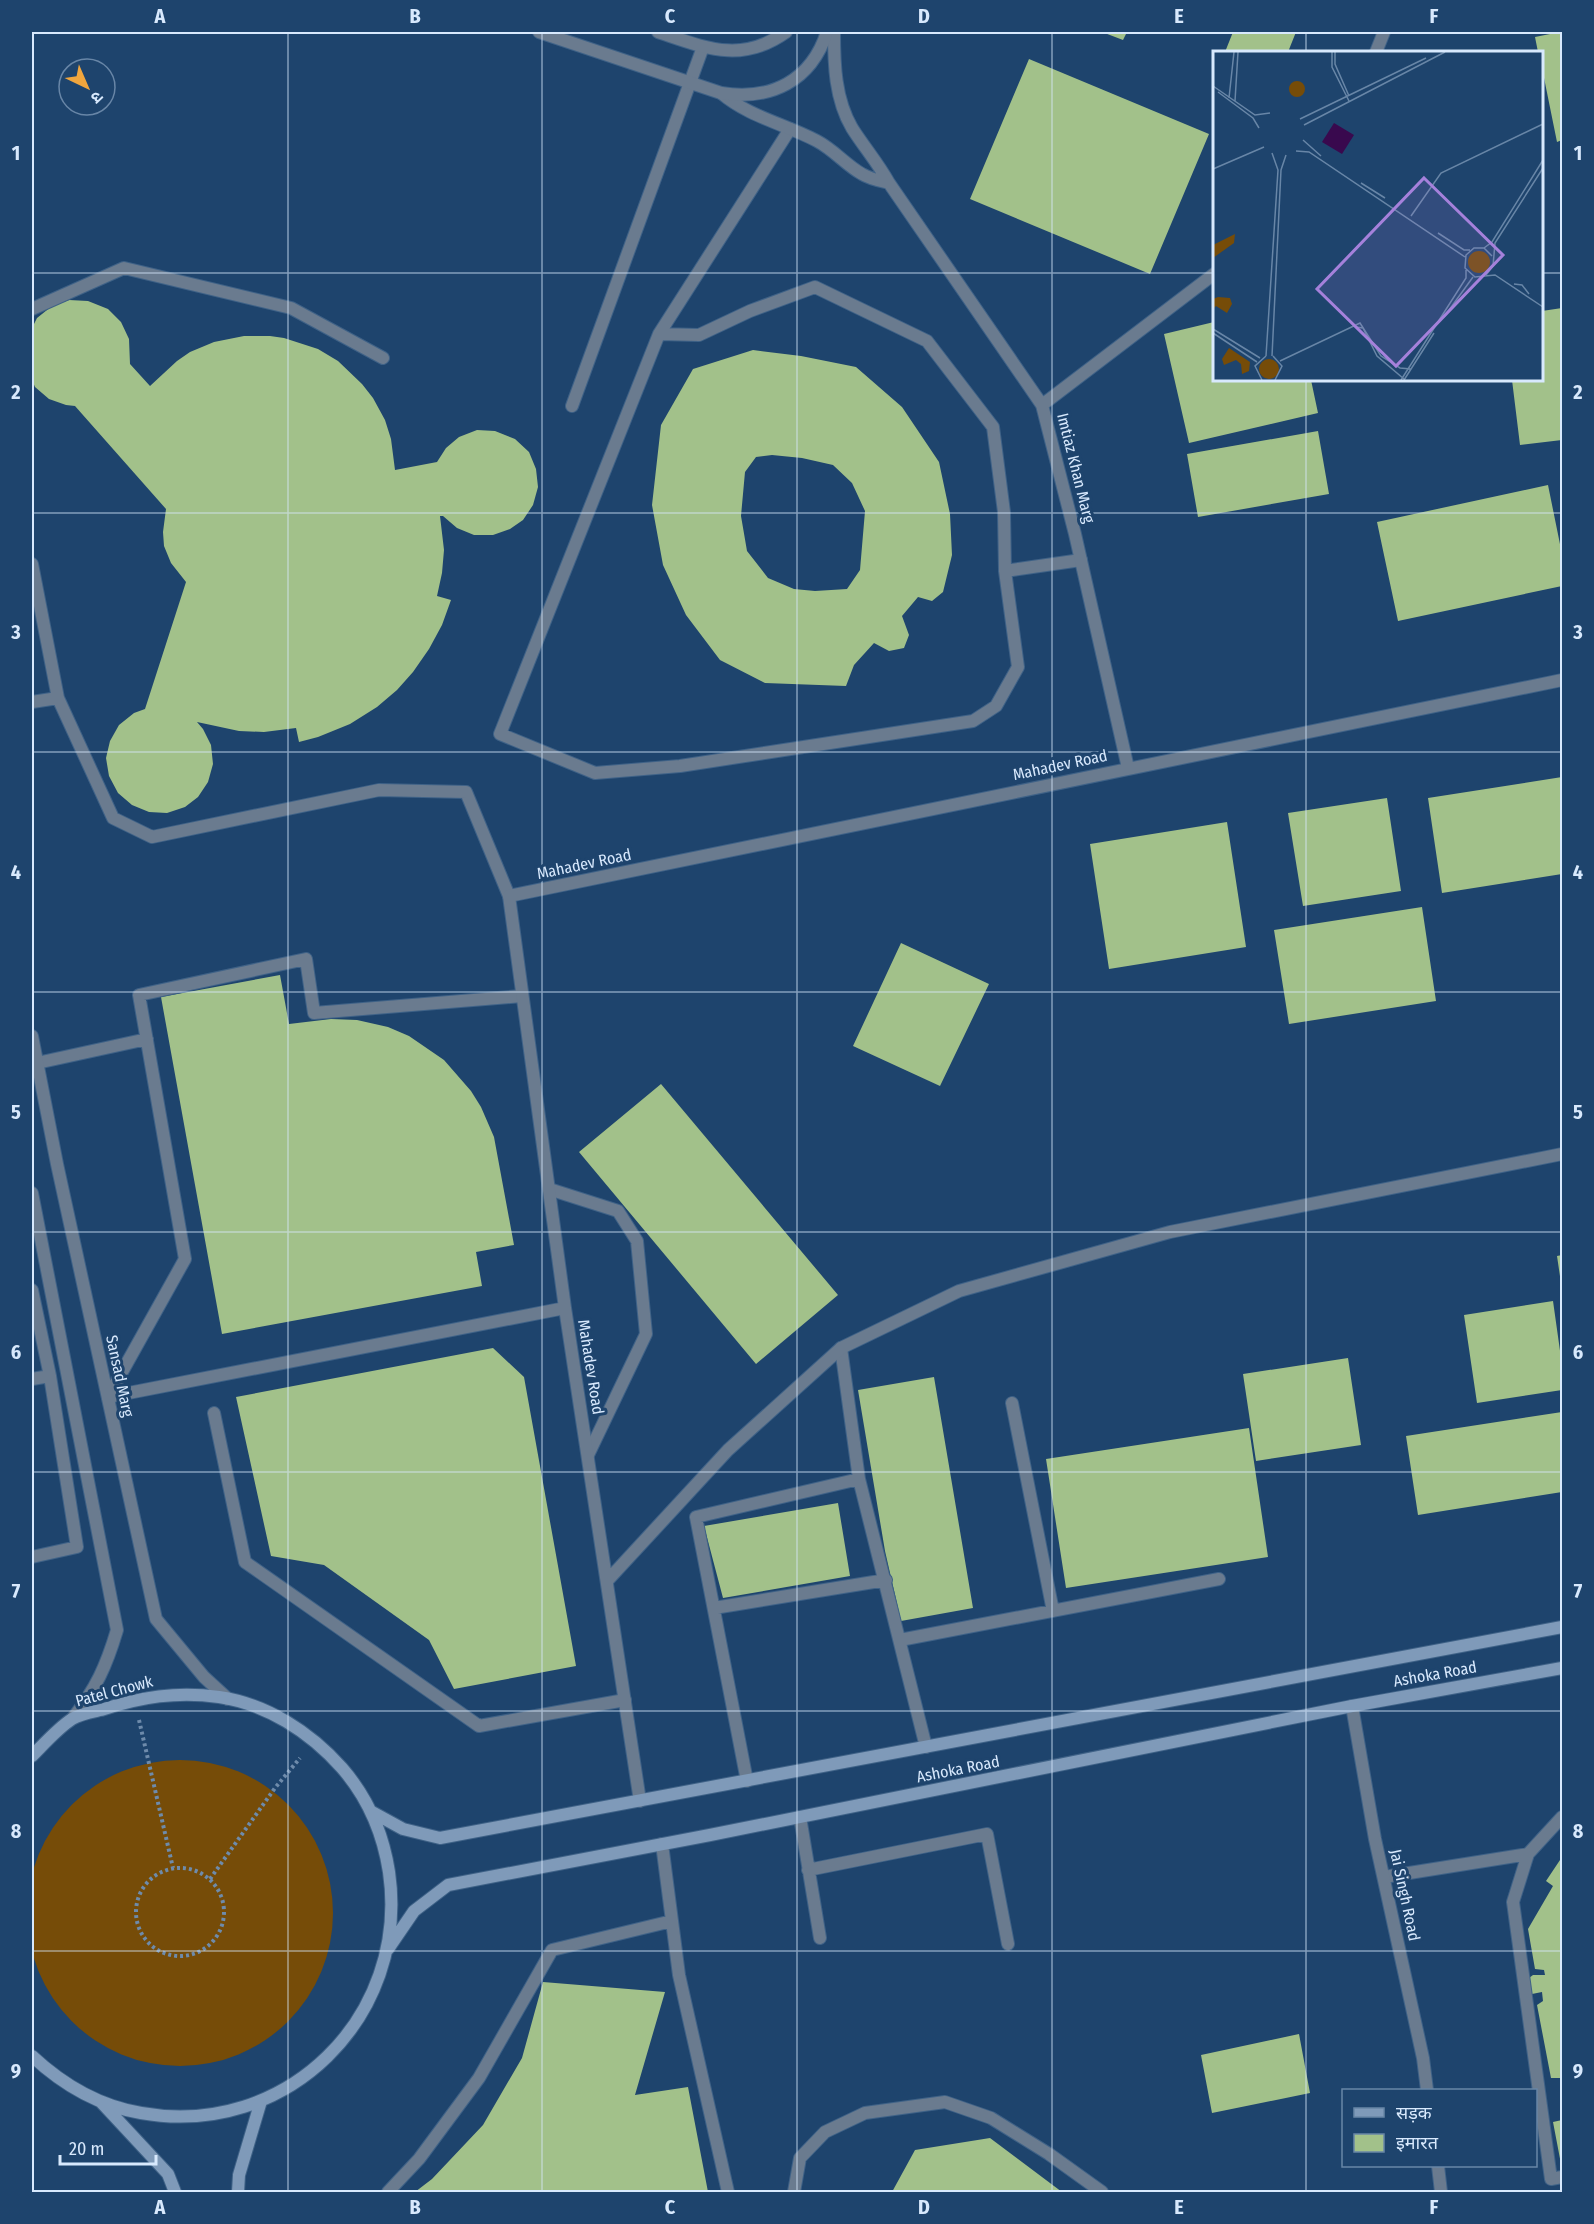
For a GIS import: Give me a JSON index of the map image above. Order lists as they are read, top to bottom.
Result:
{
  "streets": {
    "main road": ["Ashoka Road", "Patel Chowk"],
    "street": [
      "Imtiaz Khan Marg",
      "Mahadev Road",
      "Sansad Marg",
      "Jai Singh Road"
    ]
  },
  "crossings": [
    ["Imtiaz Khan Marg", "Mahadev Road"],
    ["Mahadev Road", "Ashoka Road"],
    ["Sansad Marg", "Patel Chowk"],
    ["Ashoka Road", "Patel Chowk"],
    ["Ashoka Road", "Jai Singh Road"]
  ],
  "legend": ["सड़क", "इमारत"],
  "scale_bar": "20 m",
  "north": "bottom right",
  "grid": {
    "columns": [
      "A",
      "B",
      "C",
      "D",
      "E",
      "F"
    ],
    "rows": [
      "1",
      "2",
      "3",
      "4",
      "5",
      "6",
      "7",
      "8",
      "9"
    ]
  }
}
